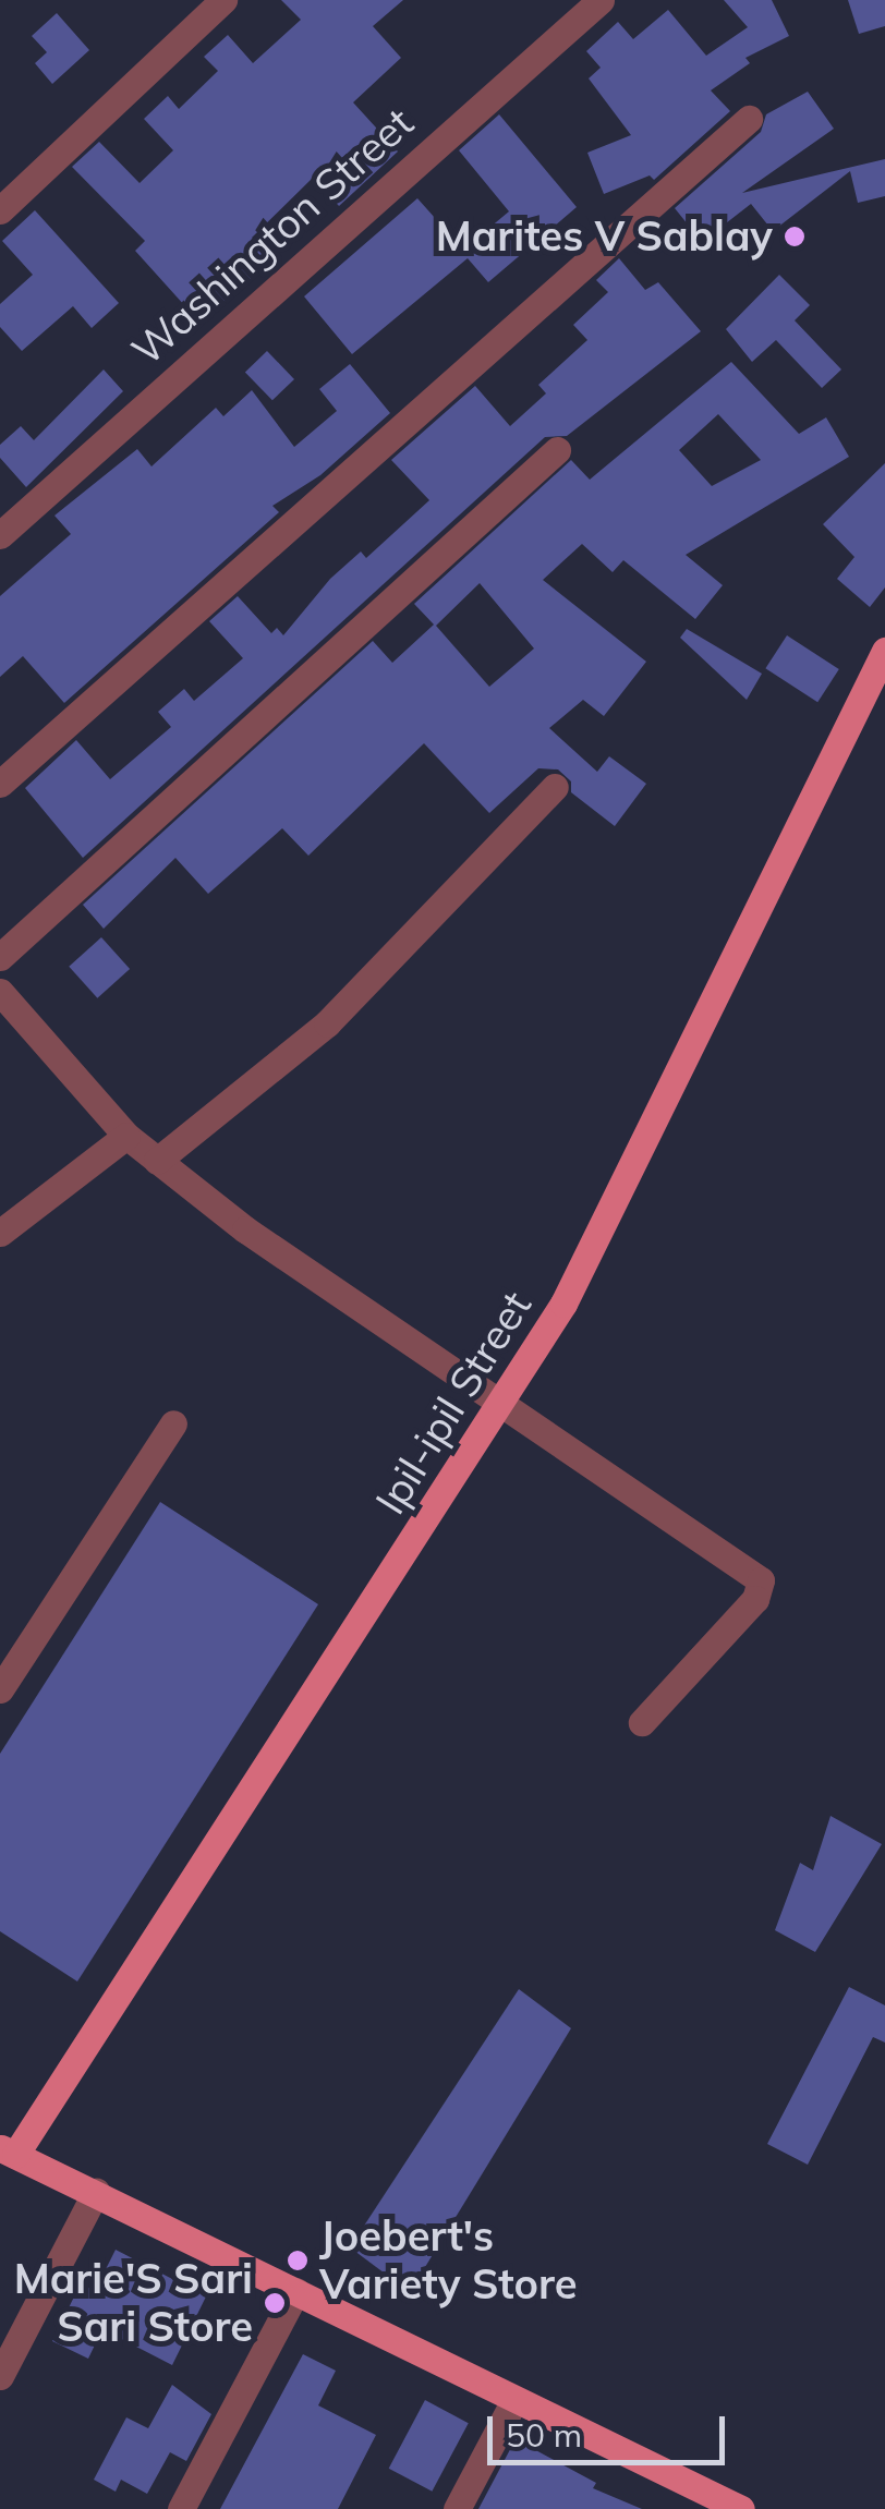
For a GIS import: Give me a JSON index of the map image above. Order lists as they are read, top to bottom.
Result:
{
  "streets": {
    "main road": ["Ipil-ipil Street"],
    "street": ["Washington Street"]
  },
  "places": ["Marites V Sablay", "Joebert's Variety Store", "Marie'S Sari Sari Store"],
  "scale_bar": "50 m"
}
